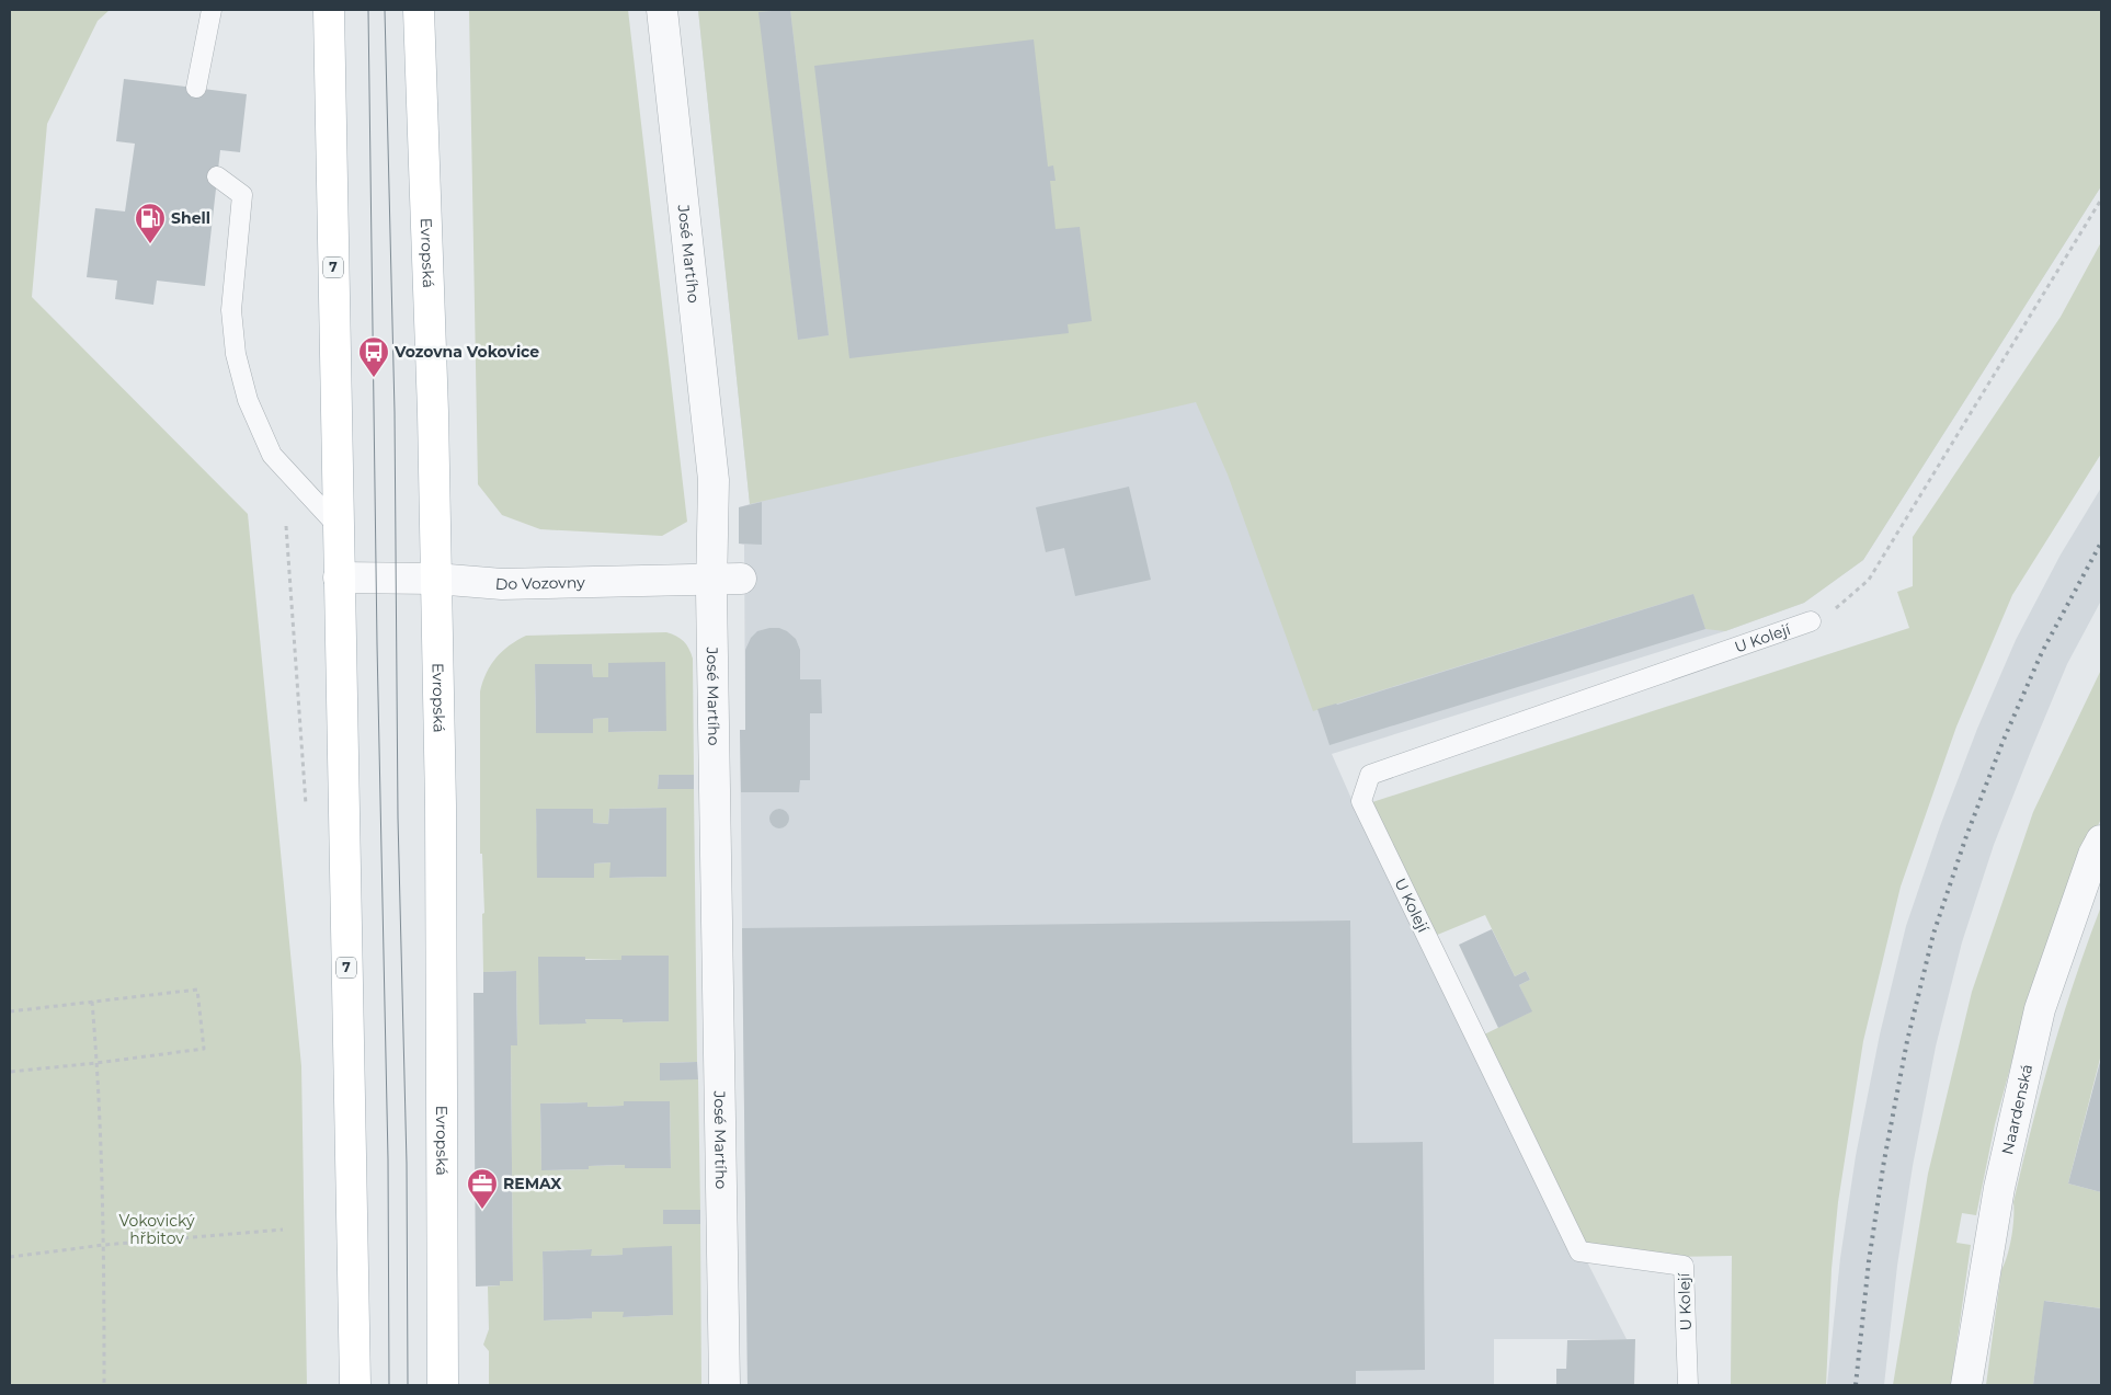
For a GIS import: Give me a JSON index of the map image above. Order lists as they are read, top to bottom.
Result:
{
  "streets": {
    "main road": ["Evropská", "7"],
    "street": ["José Martího", "Do Vozovny", "Naardenská"],
    "lane": ["U Kolejí"]
  },
  "crossings": [
    ["Evropská", "Do Vozovny"],
    ["José Martího", "Do Vozovny"],
    ["7", "Do Vozovny"]
  ],
  "parks": ["Vokovický hřbitov"],
  "places": {
    "fuel station": ["Shell"],
    "bus stop": ["Vozovna Vokovice"],
    "office": ["REMAX"]
  }
}
